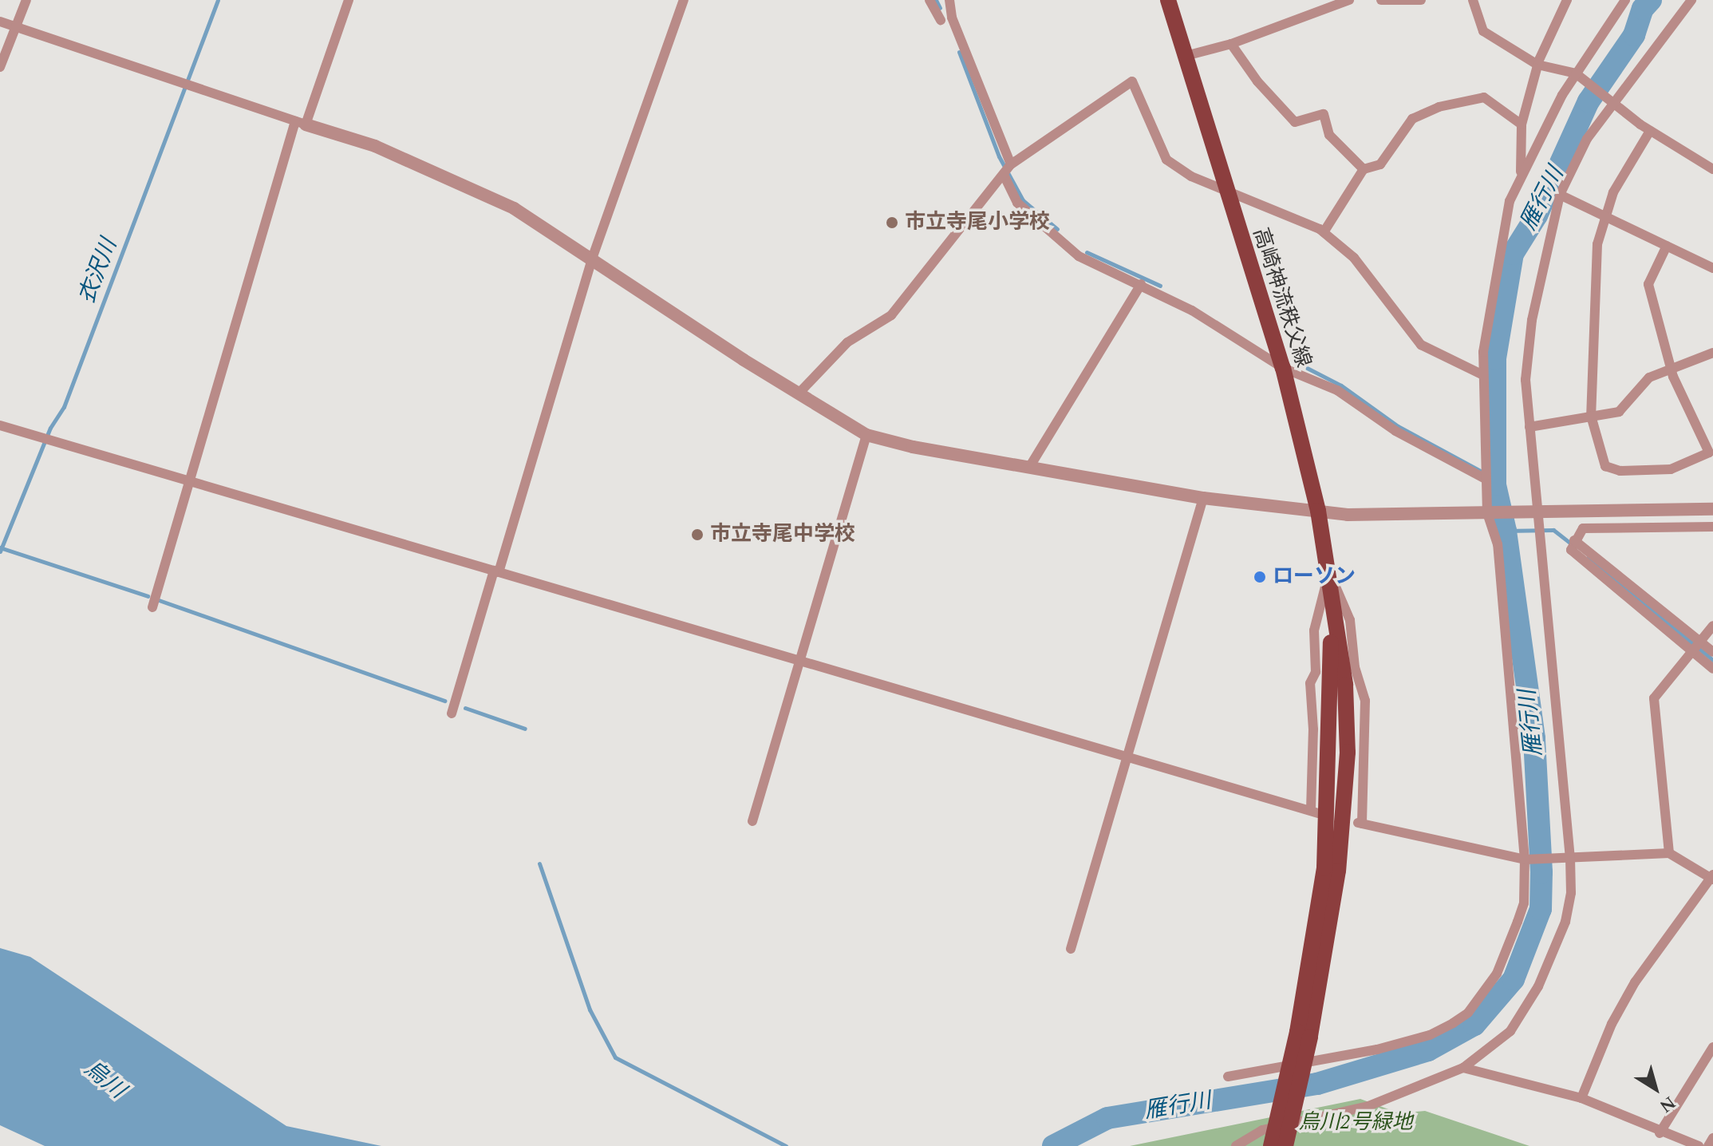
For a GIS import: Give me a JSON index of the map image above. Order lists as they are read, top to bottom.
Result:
{
  "streets": {
    "main road": ["高崎神流秩父線"]
  },
  "water": ["雁行川", "衣沢川", "烏川"],
  "parks": ["烏川2号緑地"],
  "places": ["市立寺尾小学校", "市立寺尾中学校", "ローソン"],
  "north": "bottom right"
}
